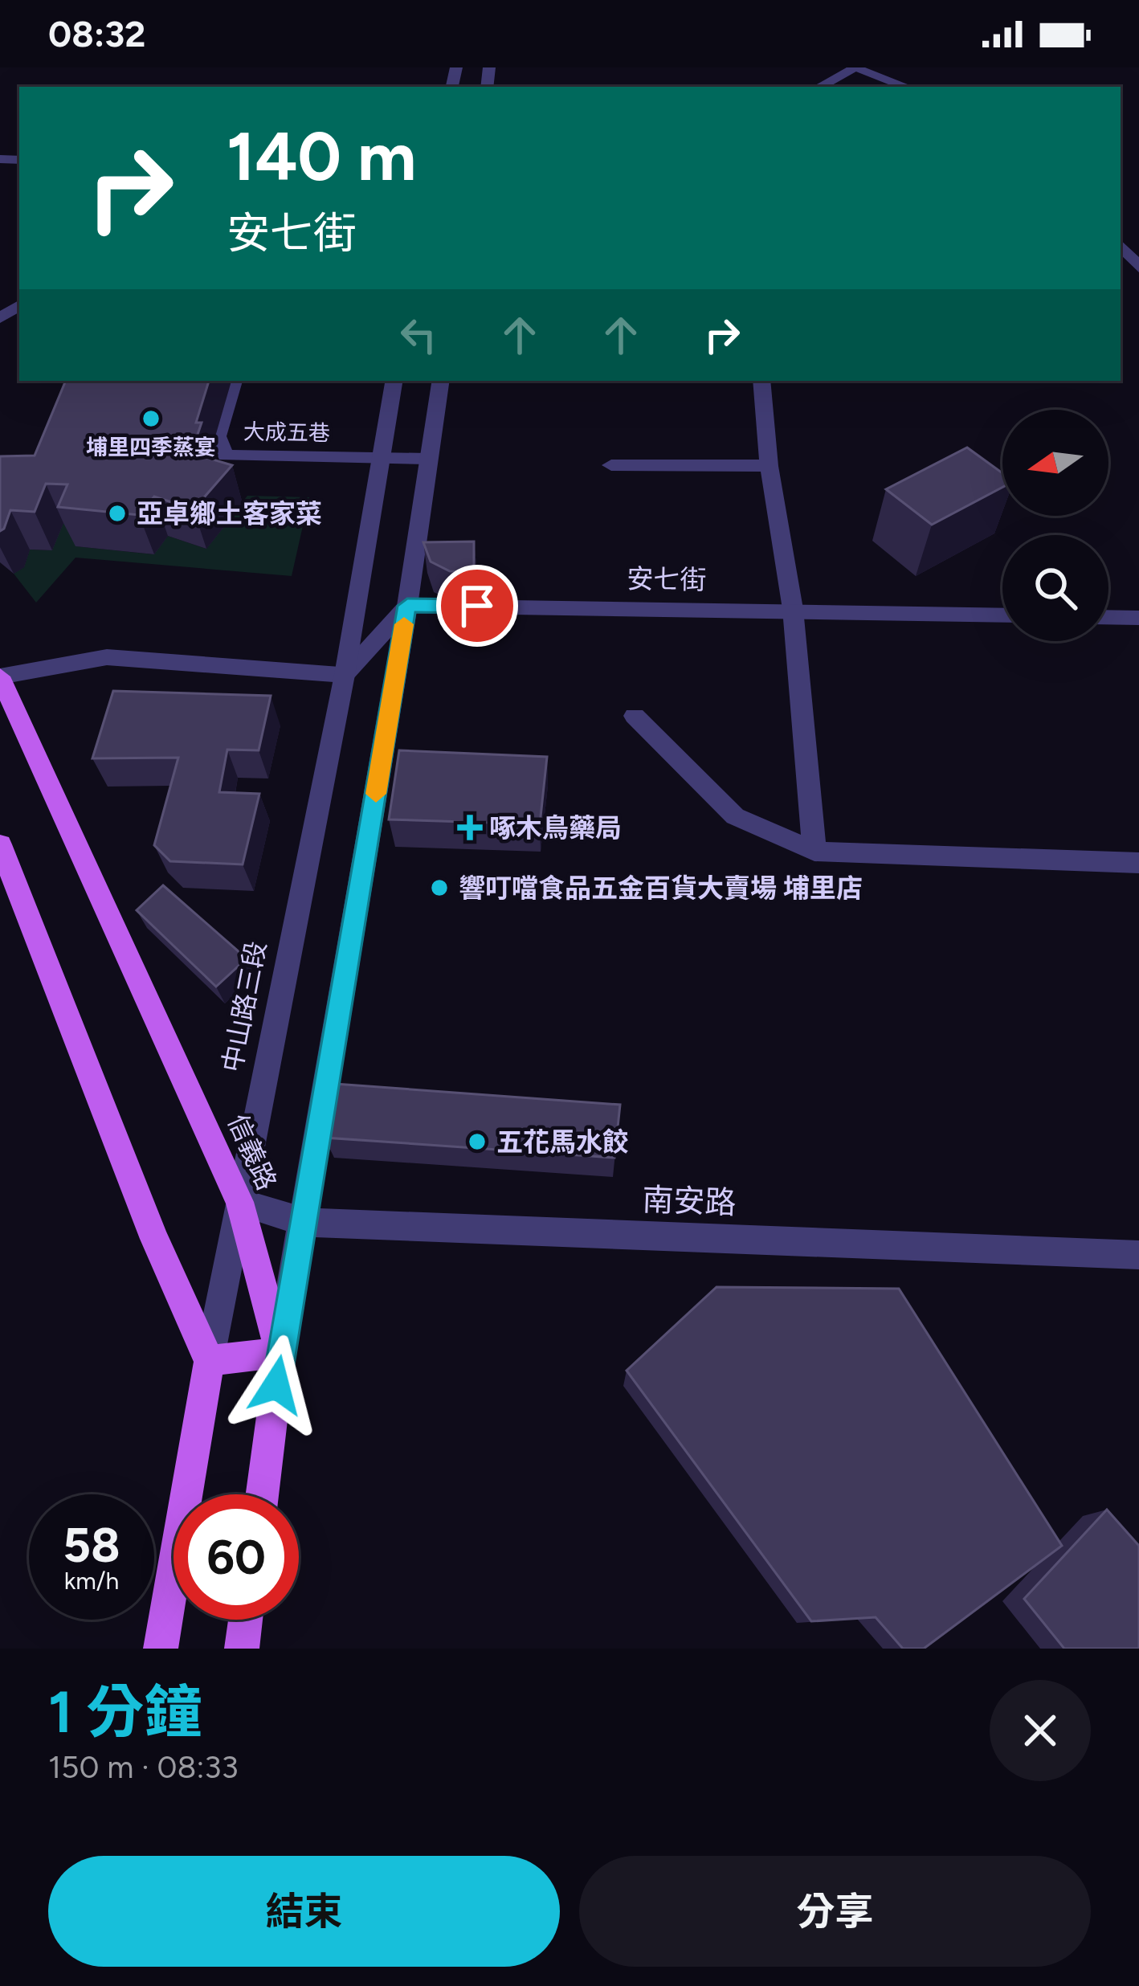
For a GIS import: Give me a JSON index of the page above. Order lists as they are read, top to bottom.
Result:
{
  "streets": {
    "main road": ["中山路三段", "信義路"],
    "street": ["大成五巷", "安七街", "南安路"]
  },
  "crossings": [
    ["大成五巷", "中山路三段"],
    ["中山路三段", "信義路"],
    ["中山路三段", "南安路"],
    ["信義路", "南安路"]
  ],
  "places": {
    "other": [
      "埔里四季蒸宴",
      "亞卓鄉土客家菜",
      "響叮噹食品五金百貨大賣場 埔里店",
      "五花馬水餃"
    ],
    "health": ["啄木鳥藥局"]
  },
  "north": "left",
  "page": {
    "status": "08:32",
    "turn": ["140 m", "安七街"],
    "speed": "58 km/h",
    "limit": "60",
    "heading": ["1 分鐘", "150 m · 08:33"],
    "buttons": ["結束", "分享"]
  }
}
